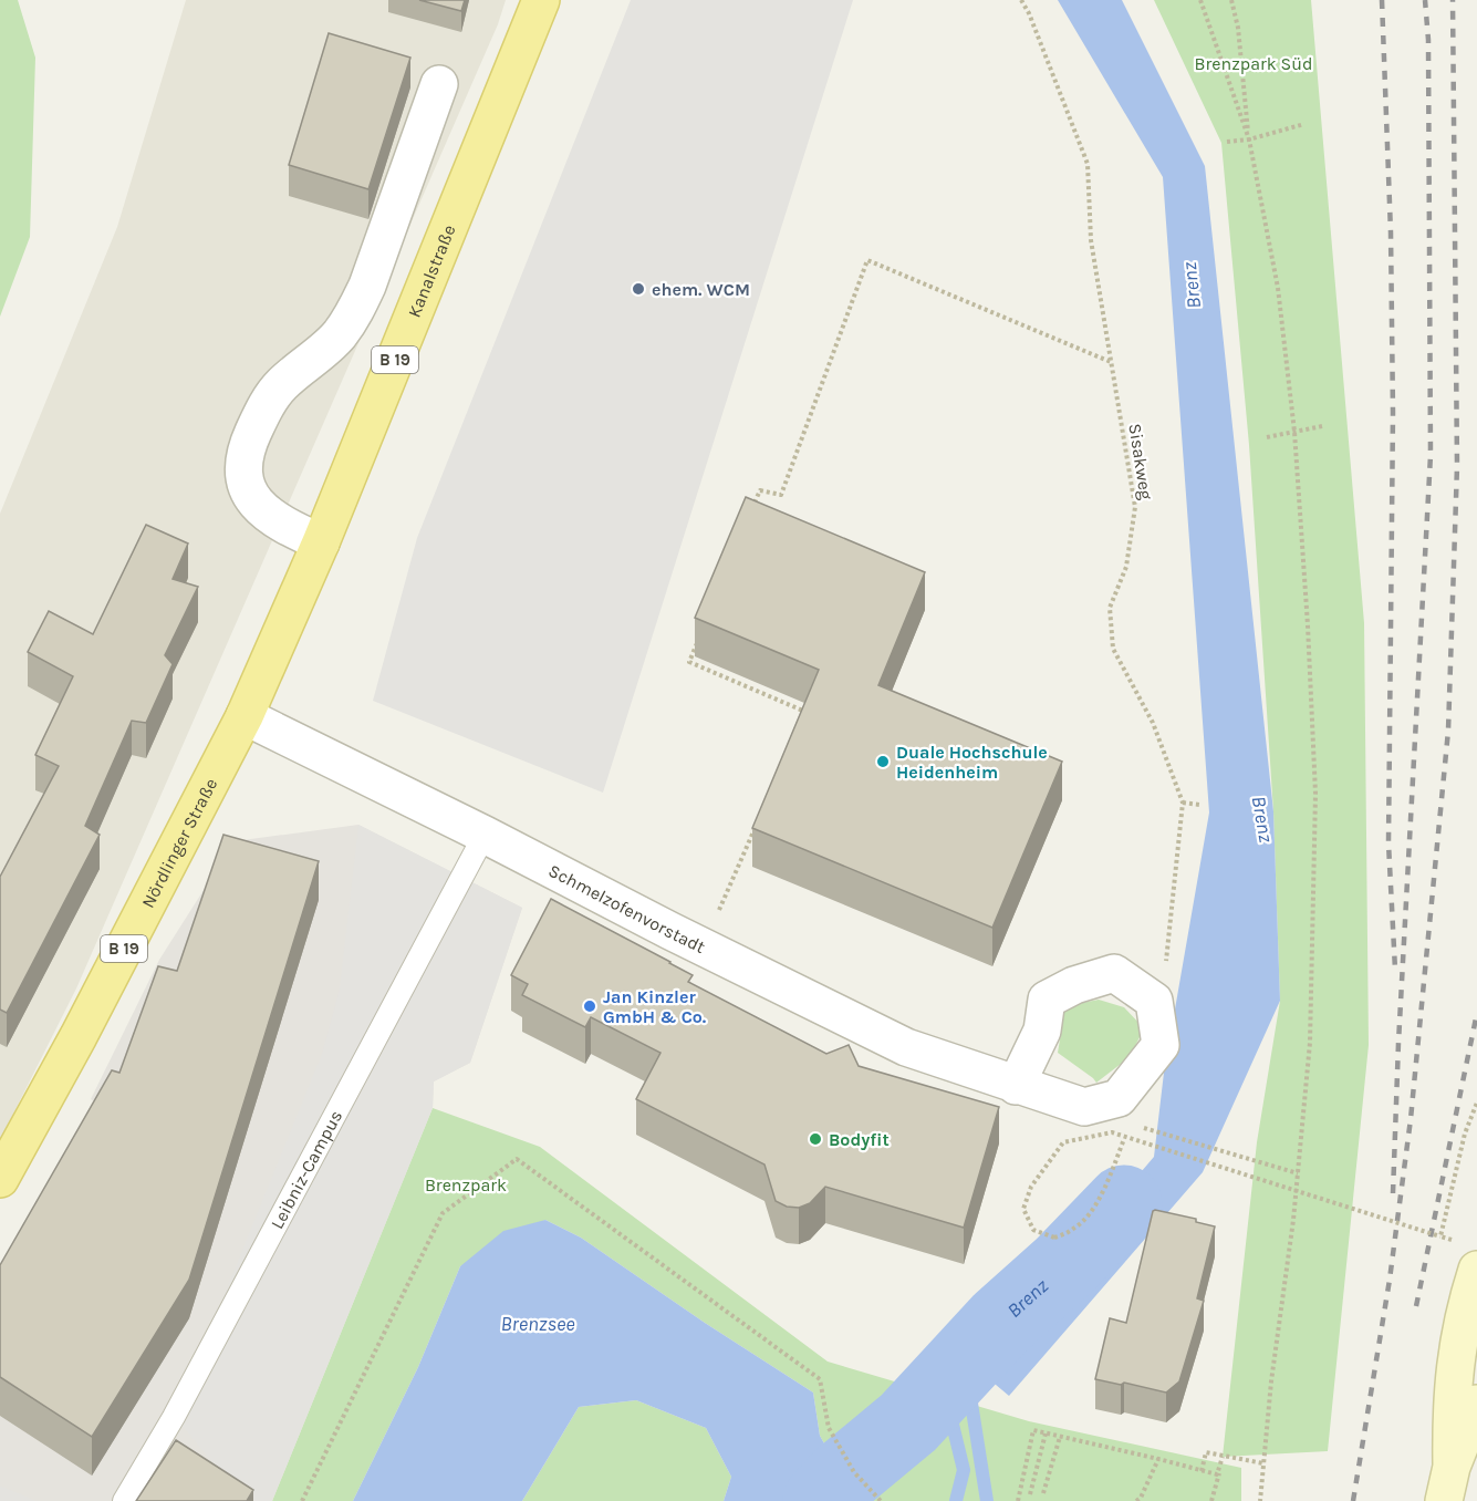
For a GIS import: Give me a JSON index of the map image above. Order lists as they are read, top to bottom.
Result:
{
  "streets": {
    "main road": ["Kanalstraße", "B 19", "Nördlinger Straße"],
    "street": ["Schmelzofenvorstadt"],
    "lane": ["Leibniz-Campus"],
    "path": ["Sisakweg"]
  },
  "crossings": [
    ["Kanalstraße", "Nördlinger Straße"],
    ["Kanalstraße", "Schmelzofenvorstadt"],
    ["Sisakweg", "Schmelzofenvorstadt"],
    ["Nördlinger Straße", "Schmelzofenvorstadt"],
    ["Schmelzofenvorstadt", "Leibniz-Campus"]
  ],
  "water": ["Brenz", "Brenzsee"],
  "parks": ["Brenzpark Süd", "Brenzpark"],
  "places": [
    "ehem. WCM",
    "Duale Hochschule Heidenheim",
    "Jan Kinzler GmbH & Co.",
    "Bodyfit"
  ]
}
